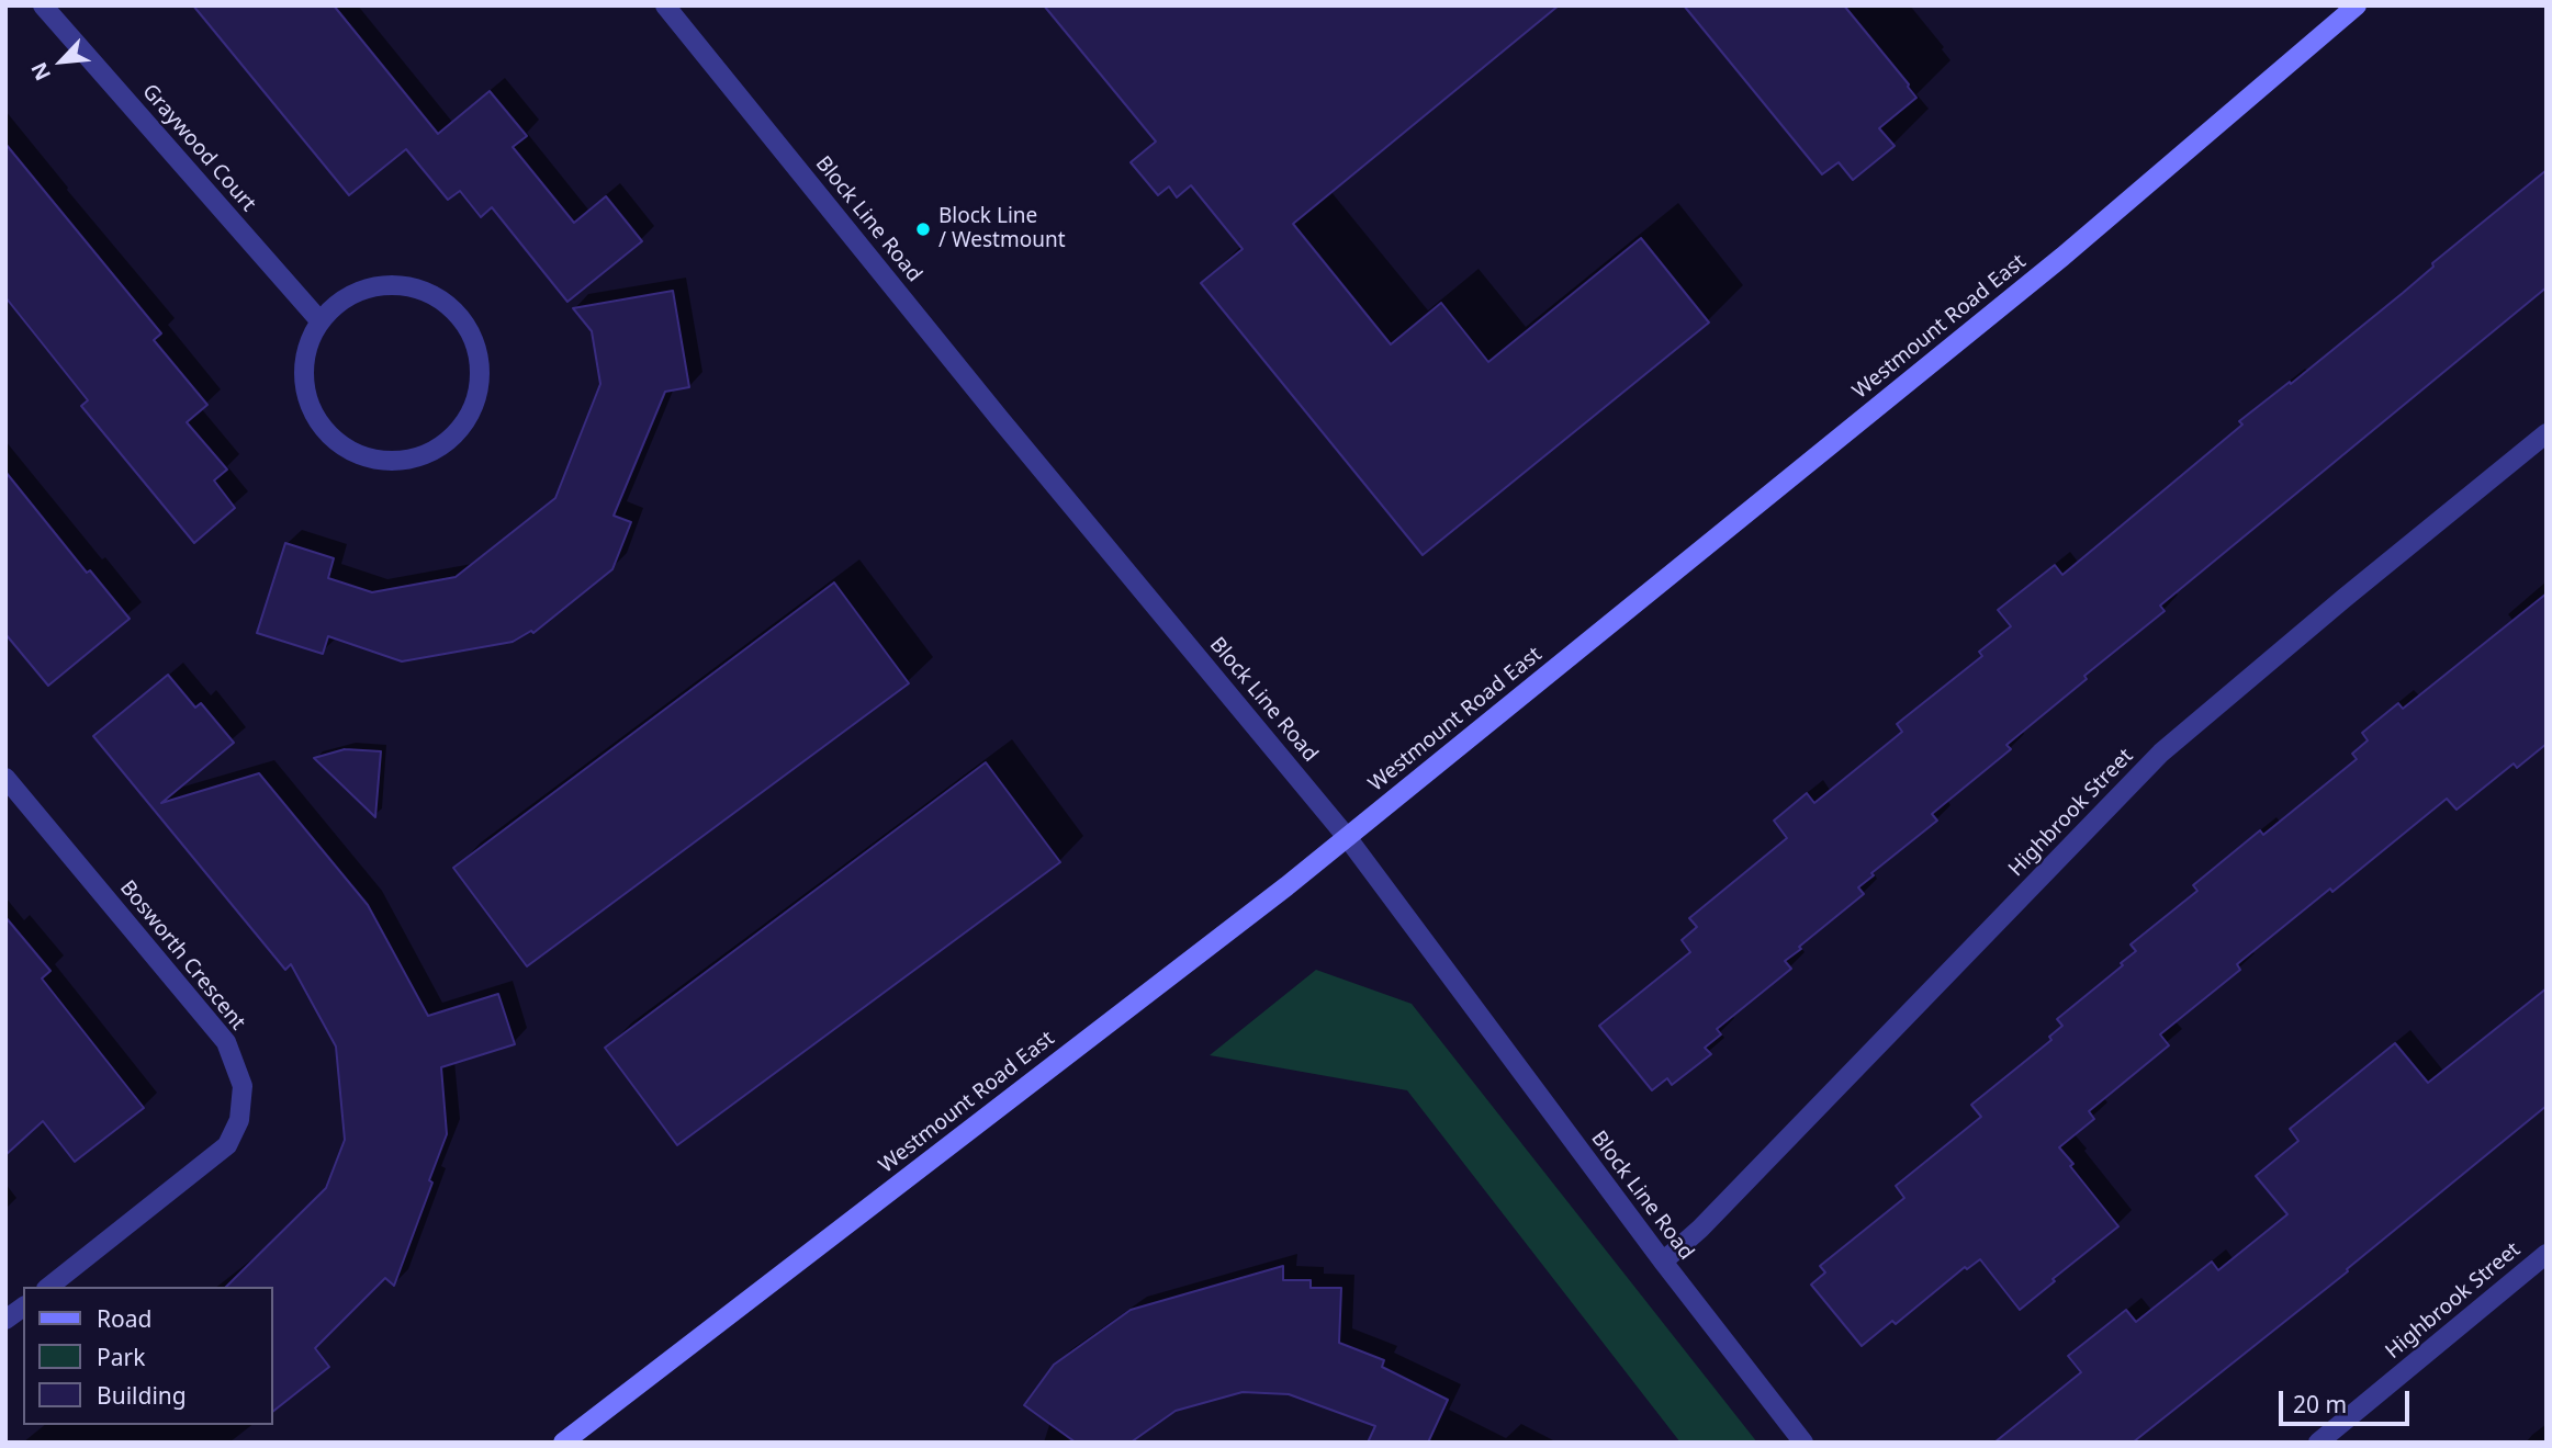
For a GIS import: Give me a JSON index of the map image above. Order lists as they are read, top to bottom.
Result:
{
  "streets": {
    "main road": ["Westmount Road East"],
    "street": [
      "Graywood Court",
      "Block Line Road",
      "Highbrook Street",
      "Bosworth Crescent"
    ]
  },
  "crossings": [
    ["Block Line Road", "Westmount Road East"],
    ["Block Line Road", "Highbrook Street"]
  ],
  "places": ["Block Line / Westmount"],
  "legend": ["Road", "Park", "Building"],
  "scale_bar": "20 m",
  "north": "bottom left"
}
